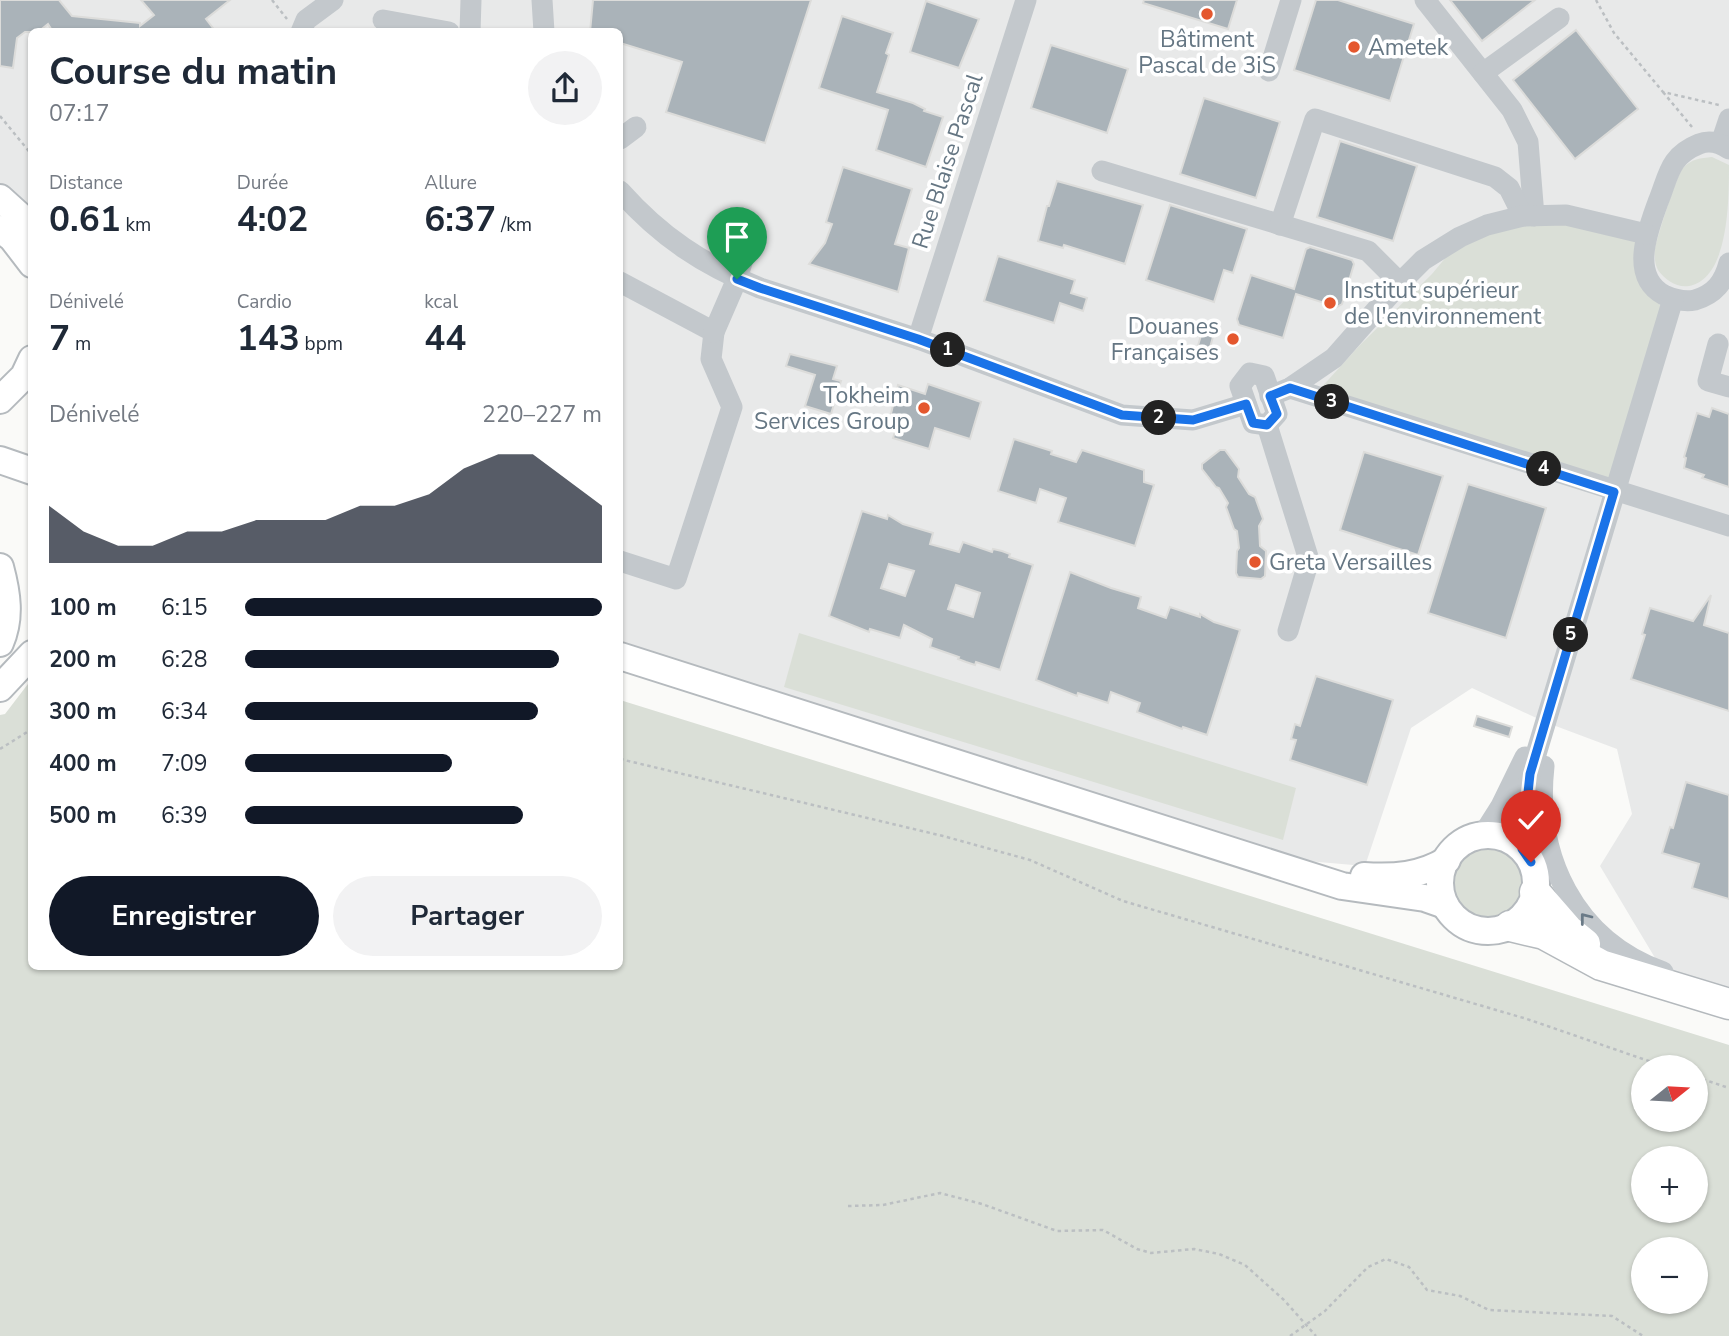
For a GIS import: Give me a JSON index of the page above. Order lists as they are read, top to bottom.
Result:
{
  "streets": {
    "street": ["Rue Blaise Pascal"]
  },
  "places": [
    "Bâtiment Pascal de 3iS",
    "Ametek",
    "Institut supérieur de l'environnement",
    "Douanes Françaises",
    "Tokheim Services Group",
    "Greta Versailles"
  ],
  "north": "right",
  "page": {
    "heading": ["Course du matin", "07:17"],
    "stats": [
      ["Distance", "0.61 km"],
      ["Durée", "4:02"],
      ["Allure", "6:37 /km"],
      ["Dénivelé", "7 m"],
      ["Cardio", "143 bpm"],
      ["kcal", "44"]
    ],
    "pins": [
      "1",
      "3",
      "2",
      "4",
      "5"
    ],
    "chart": ["Dénivelé", "220–227 m"],
    "list": [
      {
        "name": "100 m",
        "note": "6:15"
      },
      {
        "name": "200 m",
        "note": "6:28"
      },
      {
        "name": "300 m",
        "note": "6:34"
      },
      {
        "name": "400 m",
        "note": "7:09"
      },
      {
        "name": "500 m",
        "note": "6:39"
      }
    ],
    "buttons": ["Enregistrer", "Partager"],
    "map_buttons": ["+", "−"]
  }
}
